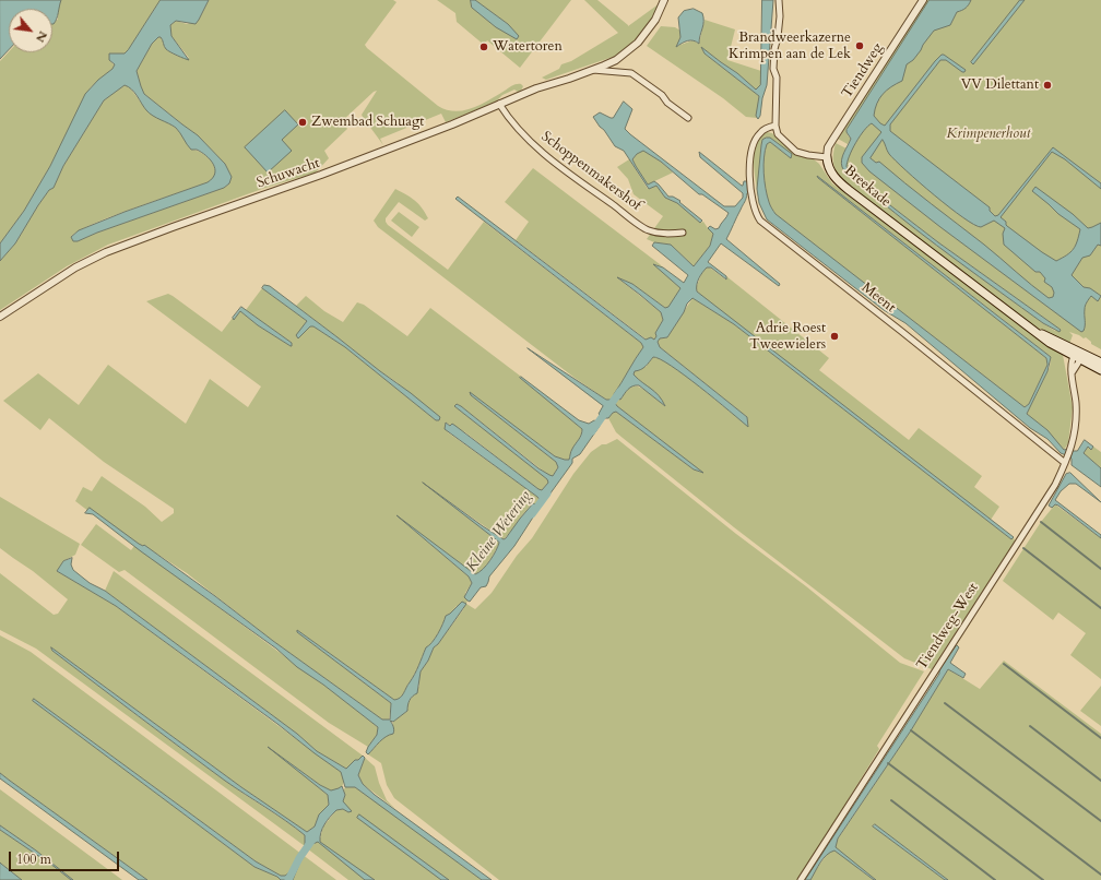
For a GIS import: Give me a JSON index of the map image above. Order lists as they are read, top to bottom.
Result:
{
  "streets": {
    "main road": ["Breekade"],
    "street": [
      "Tiendweg",
      "Schoppenmakershof",
      "Schuwacht",
      "Meent",
      "Tiendweg-West"
    ]
  },
  "crossings": [
    ["Tiendweg", "Breekade"],
    ["Schoppenmakershof", "Schuwacht"],
    ["Breekade", "Tiendweg-West"],
    ["Meent", "Tiendweg-West"]
  ],
  "water": ["Kleine Wetering"],
  "parks": ["Krimpenerhout"],
  "places": [
    "Brandweerkazerne Krimpen aan de Lek",
    "Watertoren",
    "VV Dilettant",
    "Zwembad Schuagt",
    "Adrie Roest Tweewielers"
  ],
  "scale_bar": "100 m",
  "north": "bottom right"
}
